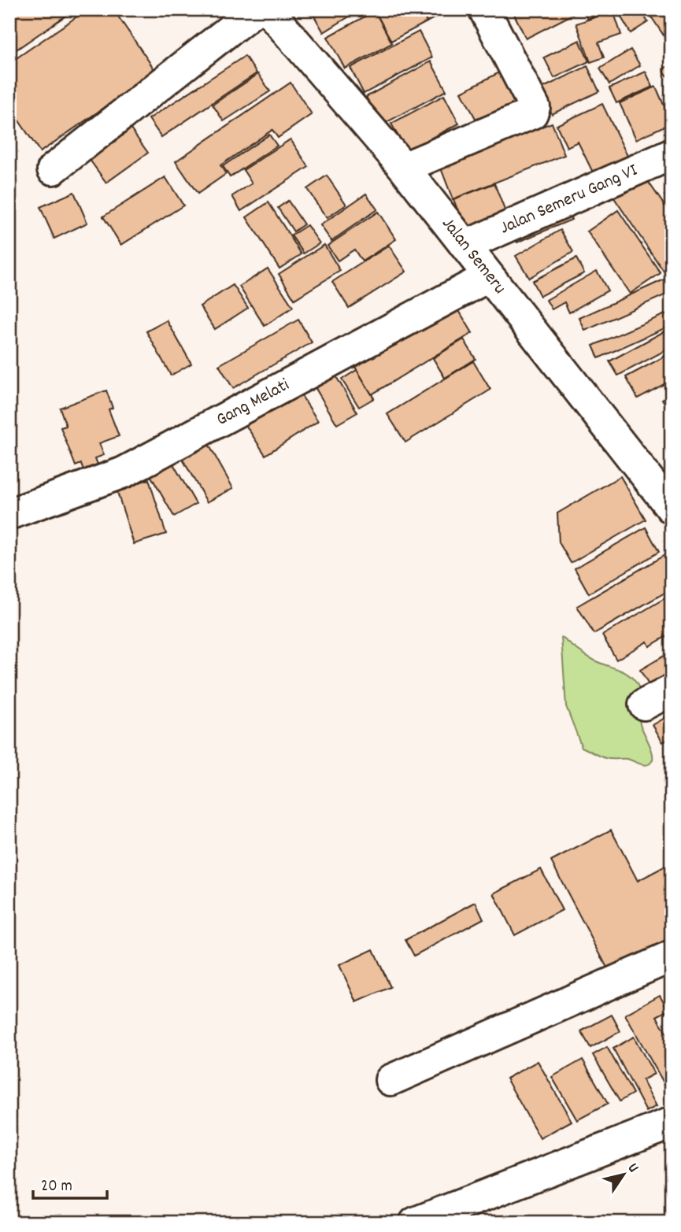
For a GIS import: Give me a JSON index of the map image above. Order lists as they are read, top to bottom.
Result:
{
  "streets": {
    "main road": ["Jalan Semeru Gang VI", "Jalan Semeru", "Gang Melati"]
  },
  "crossings": [
    ["Jalan Semeru Gang VI", "Jalan Semeru"],
    ["Jalan Semeru", "Gang Melati"]
  ],
  "scale_bar": "20 m",
  "north": "top right"
}
